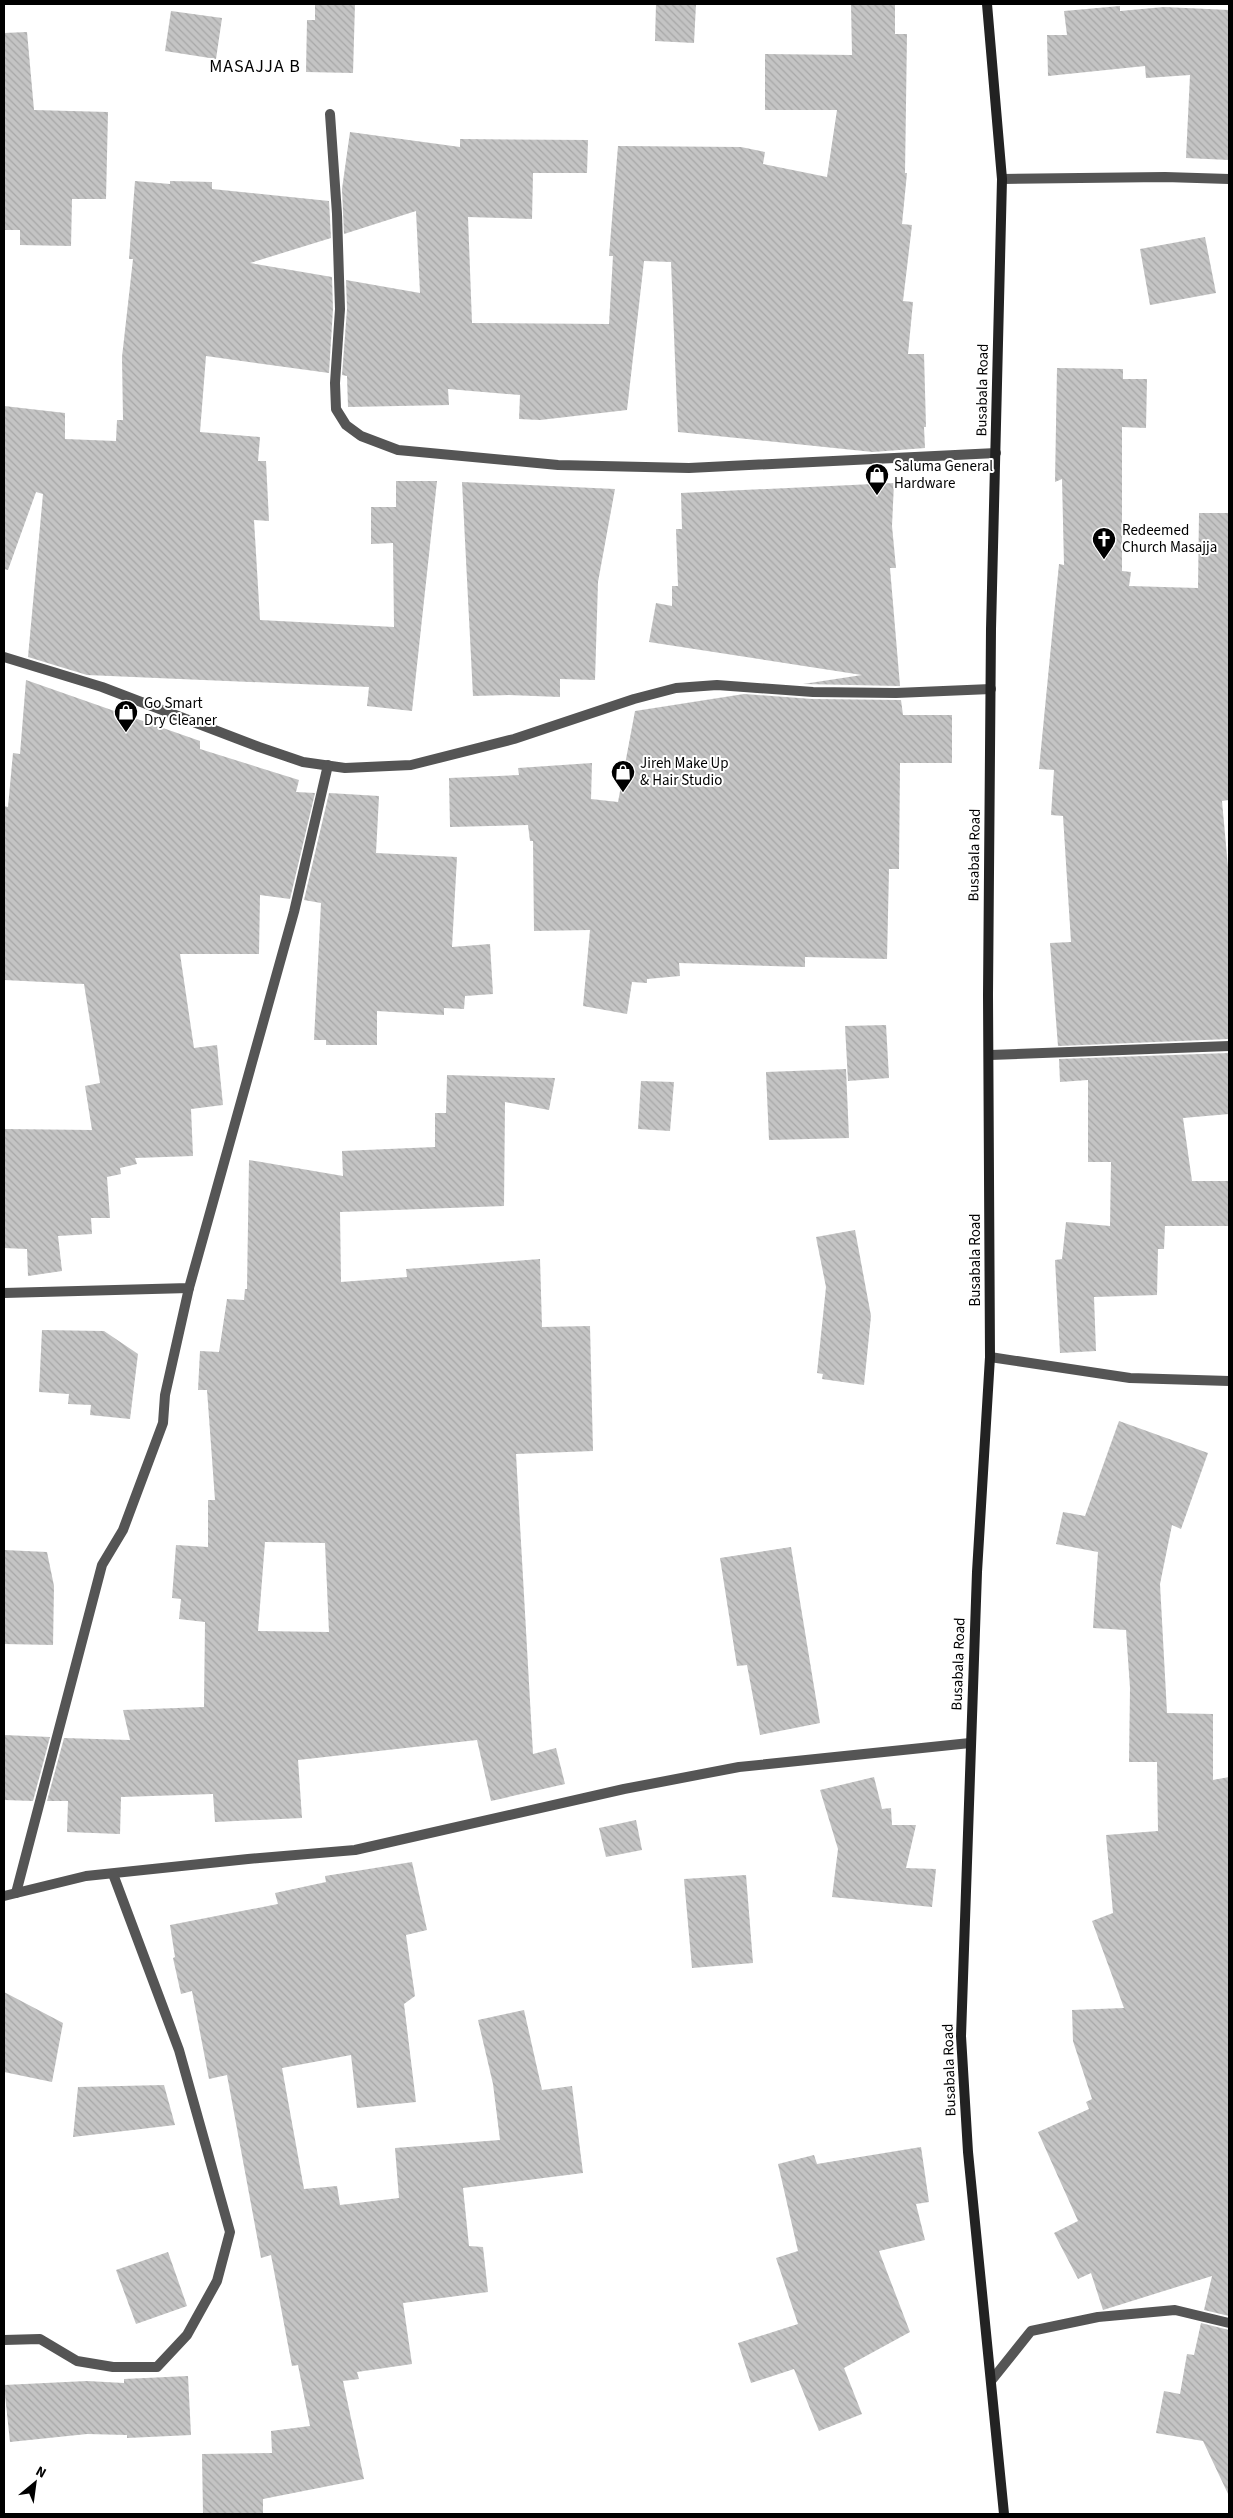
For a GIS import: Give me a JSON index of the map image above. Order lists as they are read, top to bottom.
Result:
{
  "streets": {
    "street": ["Busabala Road"]
  },
  "districts": ["MASAJJA B"],
  "places": {
    "shop": ["Saluma General Hardware", "Go Smart Dry Cleaner", "Jireh Make Up & Hair Studio"],
    "church": ["Redeemed Church Masajja"]
  },
  "north": "top right"
}
